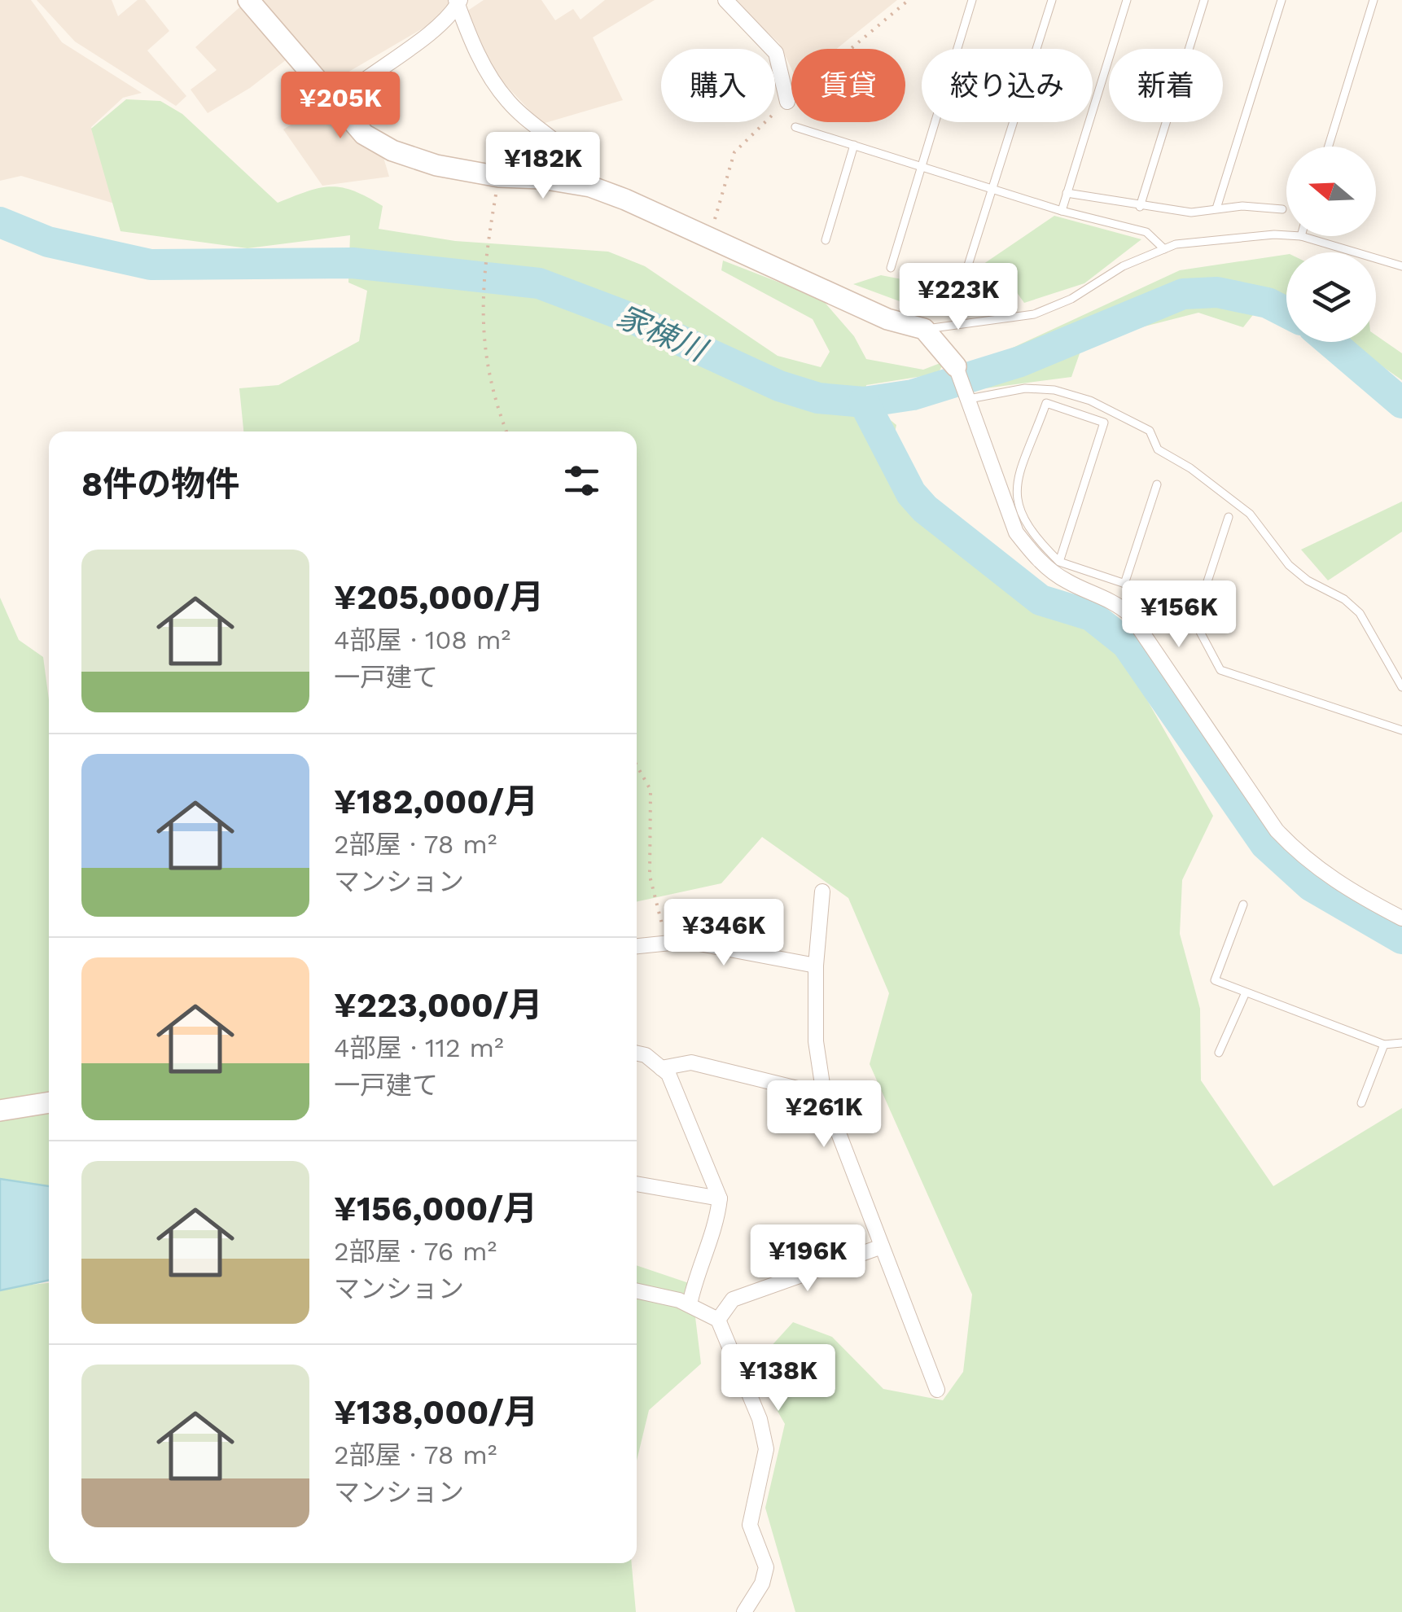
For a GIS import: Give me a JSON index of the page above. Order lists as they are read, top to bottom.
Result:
{
  "water": ["家棟川"],
  "north": "left",
  "page": {
    "chip": [
      "購入",
      "賃貸",
      "絞り込み",
      "新着"
    ],
    "price": [
      "¥205K",
      "¥182K",
      "¥223K",
      "¥156K",
      "¥346K",
      "¥261K",
      "¥196K",
      "¥138K"
    ],
    "heading": "8件の物件",
    "list": [
      {
        "name": "¥205,000/月",
        "note": "4部屋 · 108 m² · 一戸建て"
      },
      {
        "name": "¥182,000/月",
        "note": "2部屋 · 78 m² · マンション"
      },
      {
        "name": "¥223,000/月",
        "note": "4部屋 · 112 m² · 一戸建て"
      },
      {
        "name": "¥156,000/月",
        "note": "2部屋 · 76 m² · マンション"
      },
      {
        "name": "¥138,000/月",
        "note": "2部屋 · 78 m² · マンション"
      }
    ]
  }
}
